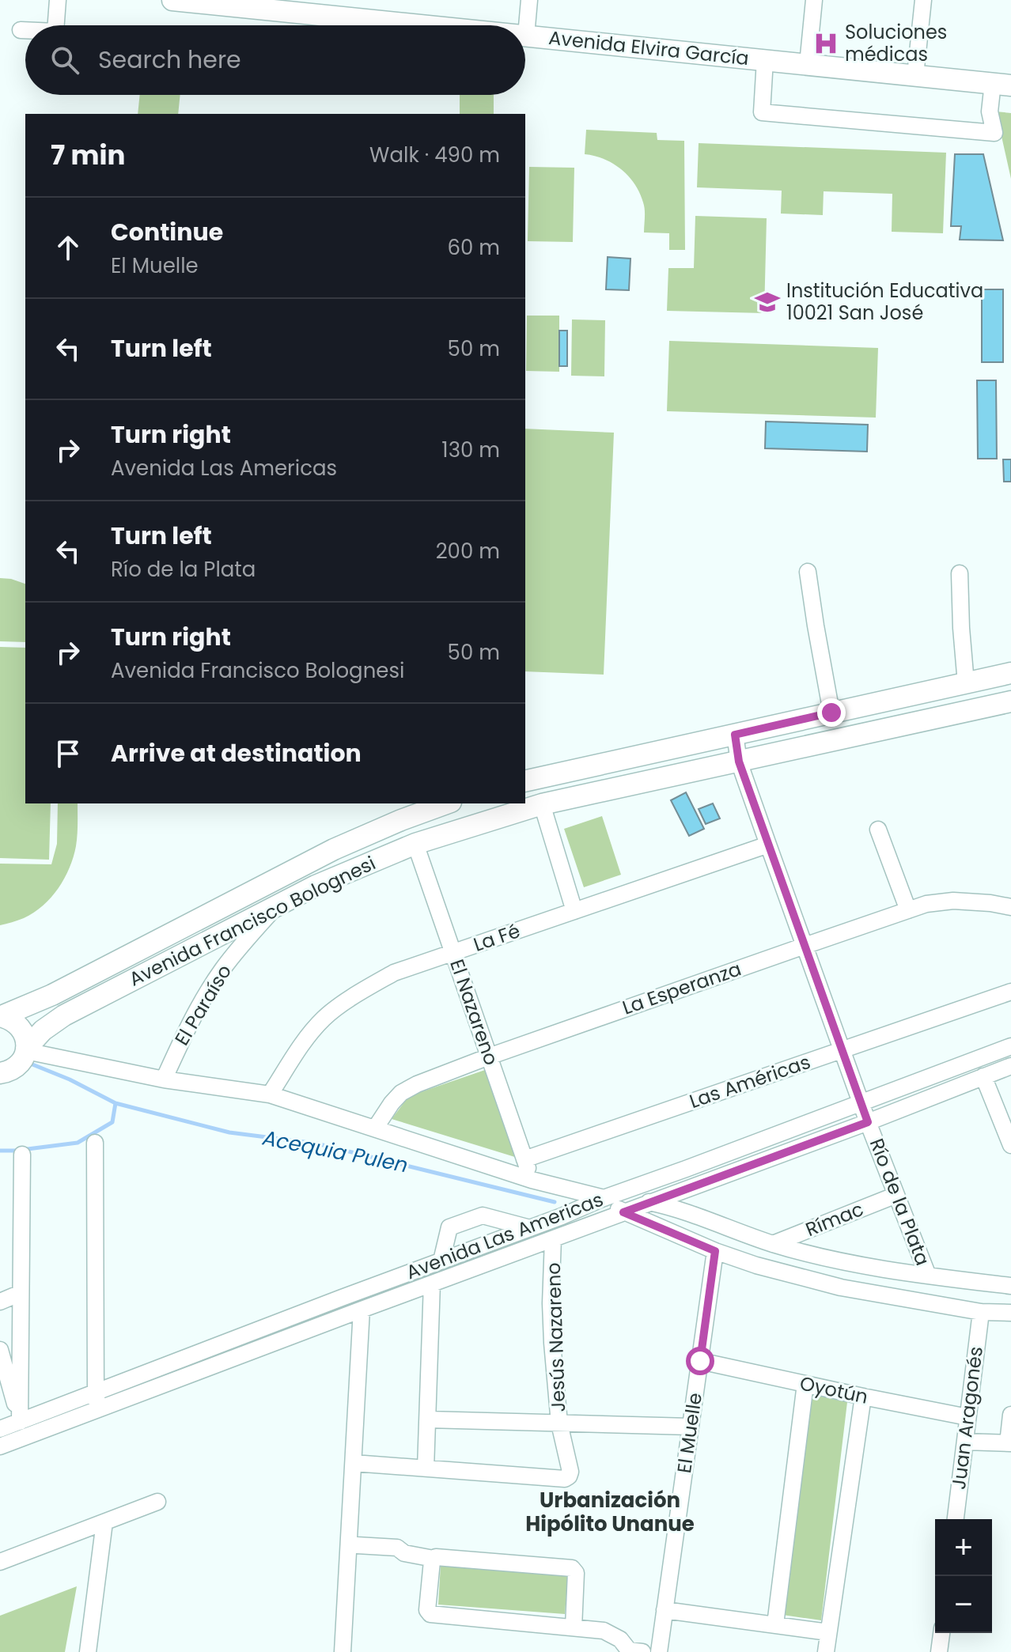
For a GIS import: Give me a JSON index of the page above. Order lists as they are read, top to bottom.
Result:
{
  "streets": {
    "main road": ["Avenida Elvira García", "Avenida Francisco Bolognesi"],
    "street": [
      "La Fé",
      "La Esperanza",
      "El Paraíso",
      "El Nazareno",
      "Las Américas",
      "Río de la Plata",
      "Rímac",
      "Avenida Las Americas",
      "Jesús Nazareno",
      "Oyotún",
      "Juan Aragonés",
      "El Muelle"
    ]
  },
  "crossings": [
    ["Avenida Francisco Bolognesi", "El Paraíso"],
    ["Avenida Francisco Bolognesi", "El Nazareno"],
    ["Avenida Francisco Bolognesi", "Río de la Plata"],
    ["La Fé", "El Nazareno"],
    ["La Fé", "Río de la Plata"],
    ["La Esperanza", "El Nazareno"],
    ["La Esperanza", "Río de la Plata"],
    ["El Nazareno", "Las Américas"],
    ["Las Américas", "Río de la Plata"],
    ["Río de la Plata", "Rímac"],
    ["Río de la Plata", "Avenida Las Americas"],
    ["Avenida Las Americas", "Jesús Nazareno"],
    ["Oyotún", "Juan Aragonés"],
    ["Oyotún", "El Muelle"]
  ],
  "districts": ["Urbanización Hipólito Unanue"],
  "water": ["Acequia Pulen"],
  "places": {
    "hospital": ["Soluciones médicas"],
    "school or university": ["Institución Educativa 10021 San José"]
  },
  "page": {
    "search": "Search here",
    "heading": ["7 min", "Walk · 490 m"],
    "list": [
      ["Continue", "El Muelle", "60 m"],
      ["Turn left", "50 m"],
      ["Turn right", "Avenida Las Americas", "130 m"],
      ["Turn left", "Río de la Plata", "200 m"],
      ["Turn right", "Avenida Francisco Bolognesi", "50 m"],
      "Arrive at destination"
    ],
    "map_buttons": ["+", "−"]
  }
}
